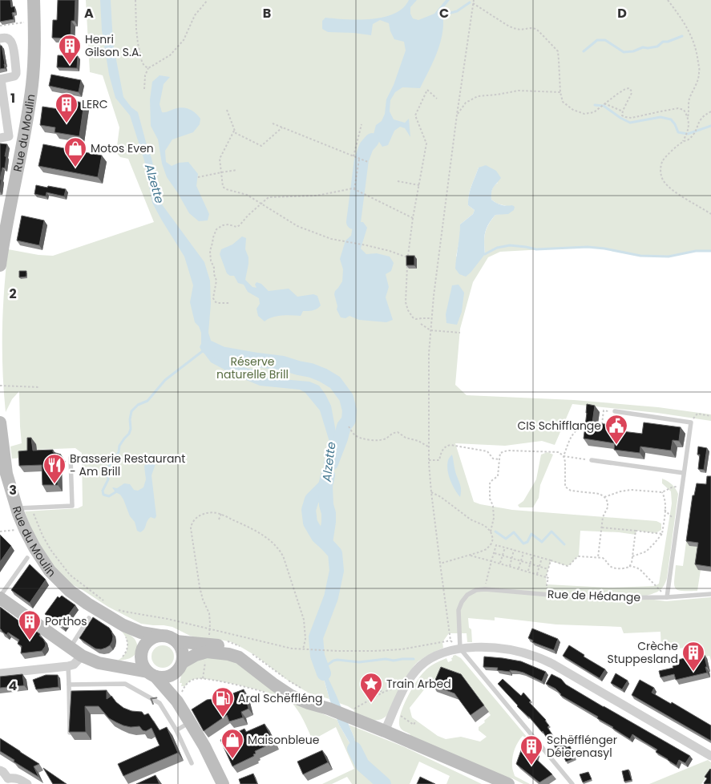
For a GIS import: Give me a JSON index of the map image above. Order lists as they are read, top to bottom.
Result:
{
  "streets": {
    "main road": ["Rue du Moulin"],
    "lane": ["Rue de Hédange"]
  },
  "water": ["Alzette"],
  "parks": ["Réserve naturelle Brill"],
  "places": {
    "building": [
      "Henri Gilson S.A.",
      "LERC",
      "Porthos",
      "Crèche Stuppesland",
      "Schëfflénger Déierenasyl"
    ],
    "shop": ["Motos Even", "Maisonbleue"],
    "public building": ["CIS Schifflange"],
    "restaurant": ["Brasserie Restaurant - Am Brill"],
    "place": ["Train Arbed"],
    "fuel station": ["Aral Schëffléng"]
  },
  "grid": {
    "columns": [
      "A",
      "B",
      "C",
      "D"
    ],
    "rows": [
      "1",
      "2",
      "3",
      "4"
    ]
  }
}
